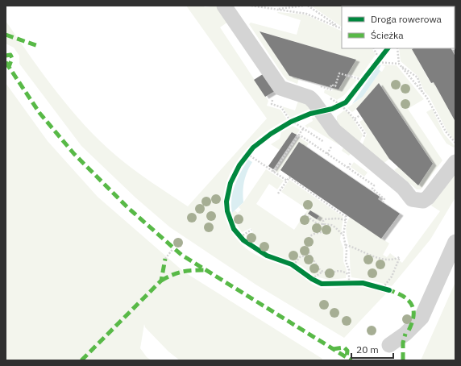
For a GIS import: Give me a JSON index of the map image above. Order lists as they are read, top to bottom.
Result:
{
  "legend": ["Droga rowerowa", "Ścieżka"],
  "scale_bar": "20 m"
}
